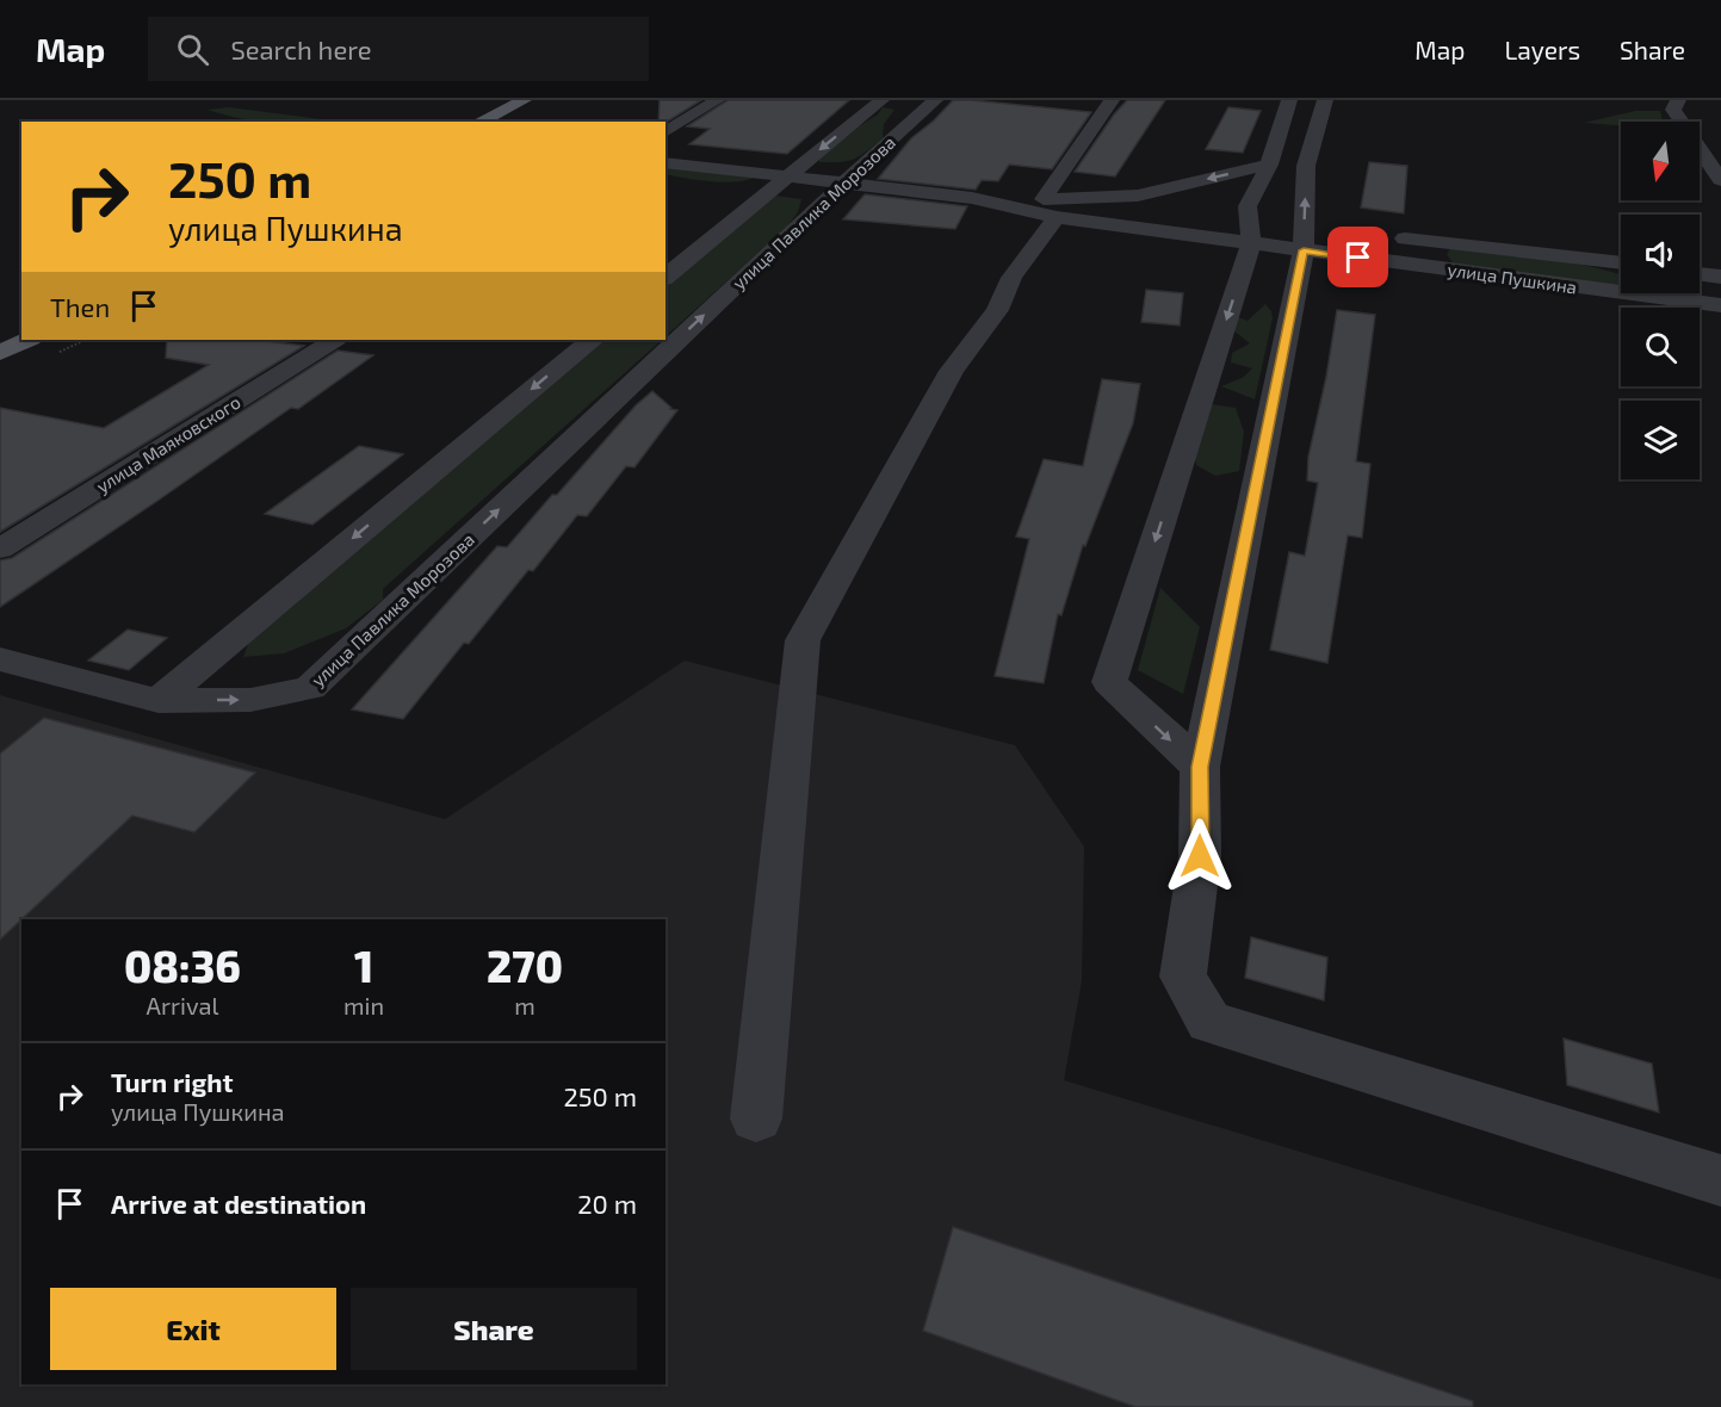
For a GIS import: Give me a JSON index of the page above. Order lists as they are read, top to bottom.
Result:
{
  "streets": {
    "street": ["улица Павлика Морозова", "улица Пушкина", "улица Маяковского"]
  },
  "north": "bottom",
  "page": {
    "header": "Map",
    "search": "Search here",
    "nav": ["Map", "Layers", "Share"],
    "turn": ["250 m", "улица Пушкина"],
    "then": "Then",
    "eta": [
      "08:36",
      "Arrival",
      "1",
      "min",
      "270",
      "m"
    ],
    "list": [
      {
        "name": "Turn right",
        "note": "улица Пушкина",
        "value": "250 m"
      },
      {
        "name": "Arrive at destination",
        "value": "20 m"
      }
    ],
    "buttons": ["Exit", "Share"]
  }
}
